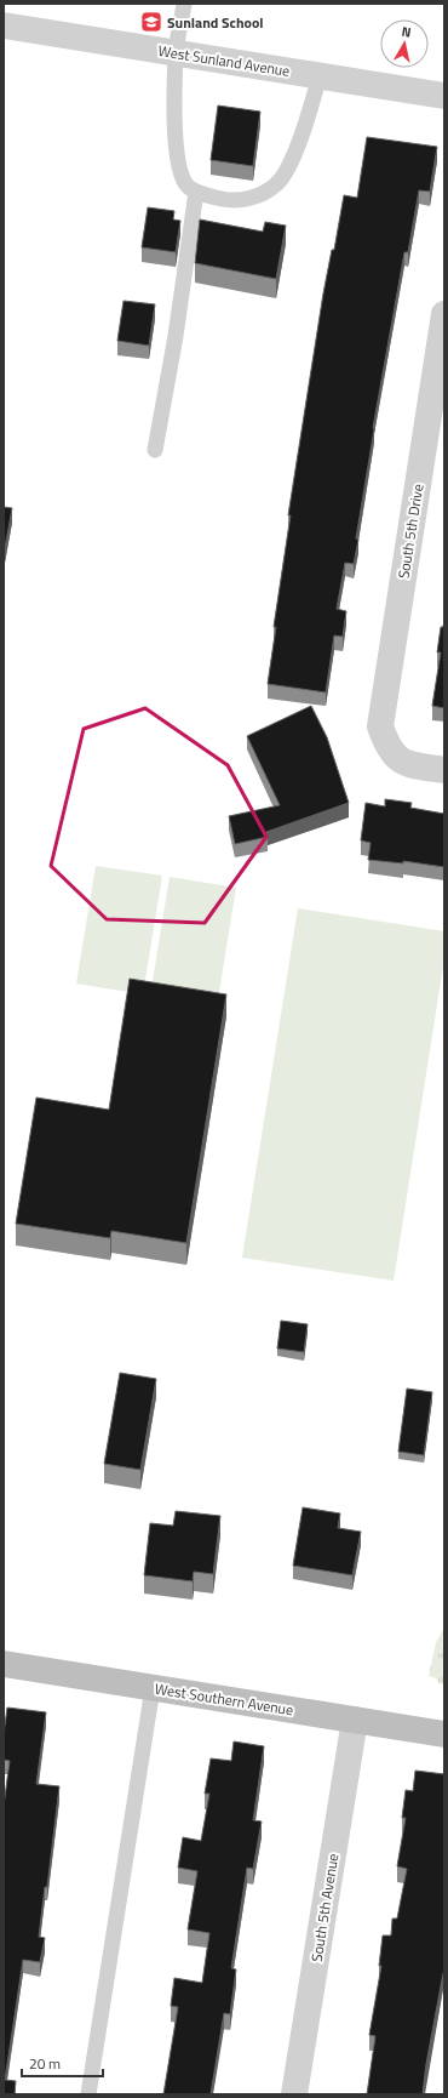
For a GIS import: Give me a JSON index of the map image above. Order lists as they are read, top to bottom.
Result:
{
  "streets": {
    "main road": ["West Southern Avenue"],
    "street": ["West Sunland Avenue", "South 5th Drive", "South 5th Avenue"]
  },
  "crossings": [
    ["West Southern Avenue", "South 5th Avenue"]
  ],
  "places": {
    "school or university": ["Sunland School"]
  },
  "scale_bar": "20 m",
  "north": "top"
}
